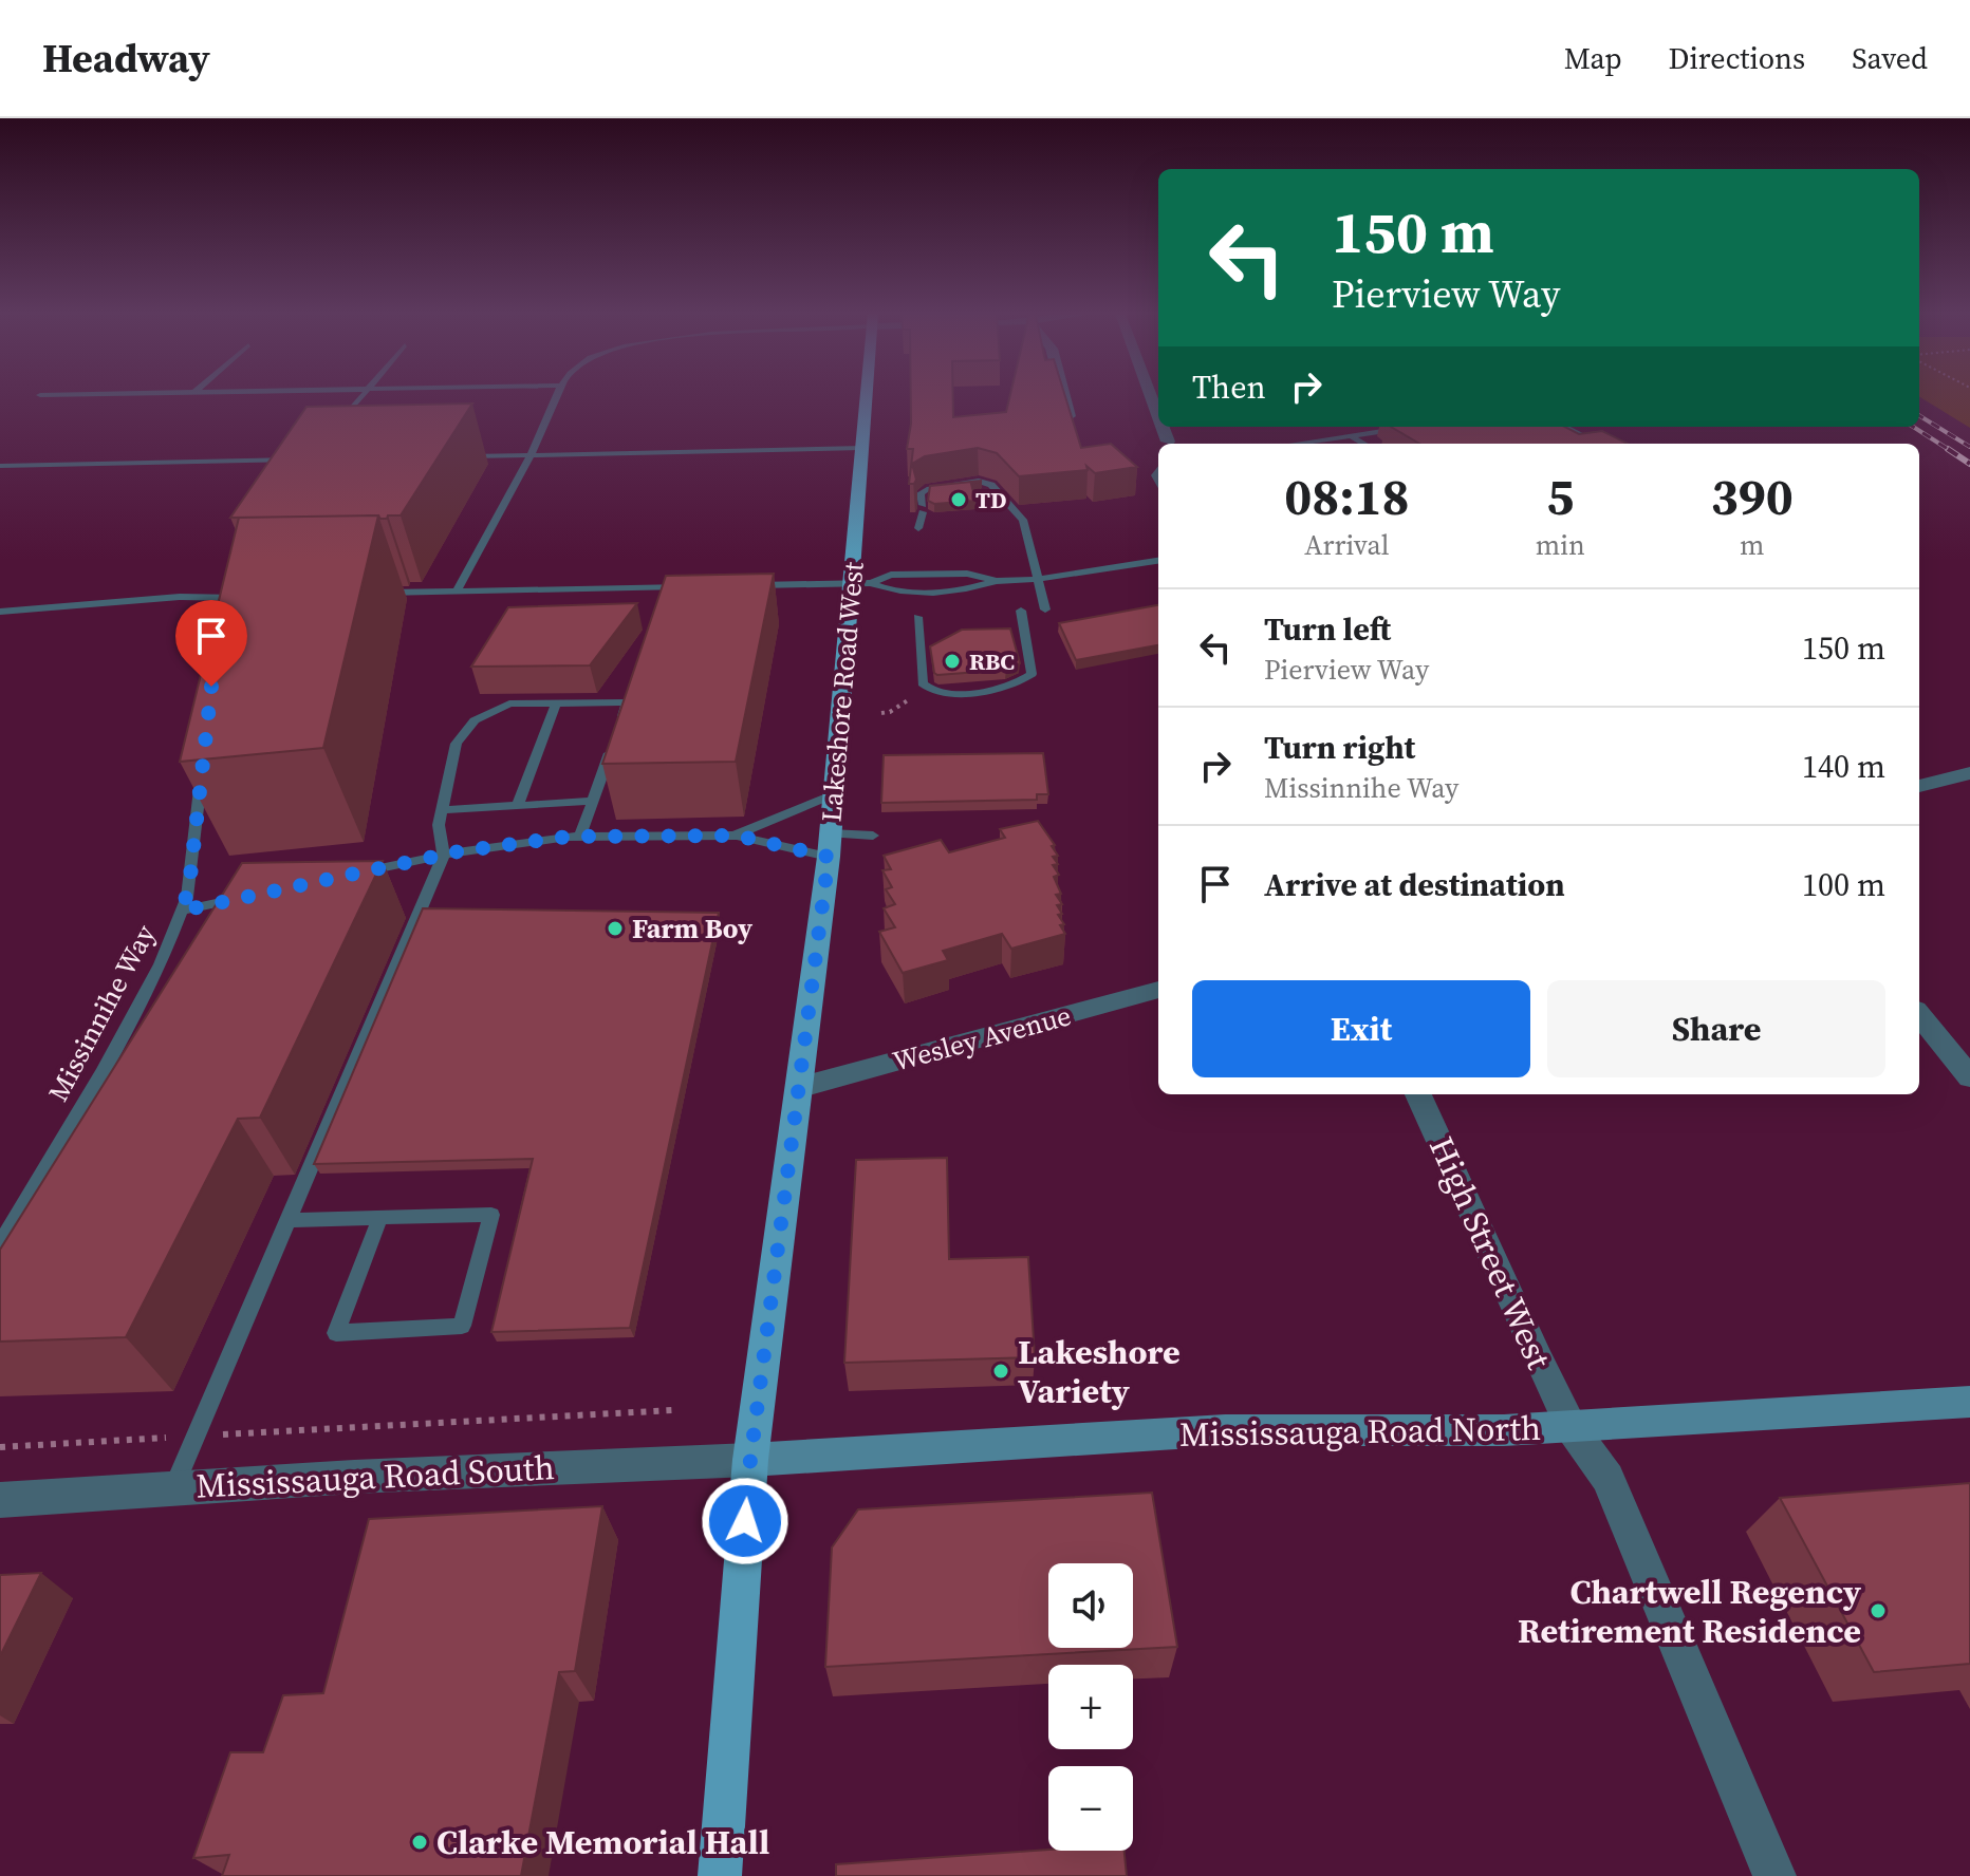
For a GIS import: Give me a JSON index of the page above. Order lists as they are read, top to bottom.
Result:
{
  "streets": {
    "main road": ["Lakeshore Road West", "Mississauga Road North"],
    "street": ["Wesley Avenue", "High Street West", "Mississauga Road South"],
    "lane": ["Missinnihe Way"]
  },
  "crossings": [
    ["Lakeshore Road West", "Wesley Avenue"],
    ["Lakeshore Road West", "Mississauga Road North"],
    ["Lakeshore Road West", "Mississauga Road South"],
    ["High Street West", "Mississauga Road North"],
    ["Mississauga Road North", "Mississauga Road South"]
  ],
  "places": [
    "TD",
    "RBC",
    "Farm Boy",
    "Lakeshore Variety",
    "Chartwell Regency Retirement Residence",
    "Clarke Memorial Hall"
  ],
  "page": {
    "header": "Headway",
    "nav": ["Map", "Directions", "Saved"],
    "turn": ["150 m", "Pierview Way"],
    "then": "Then",
    "eta": [
      "08:18",
      "Arrival",
      "5",
      "min",
      "390",
      "m"
    ],
    "list": [
      {
        "name": "Turn left",
        "note": "Pierview Way",
        "value": "150 m"
      },
      {
        "name": "Turn right",
        "note": "Missinnihe Way",
        "value": "140 m"
      },
      {
        "name": "Arrive at destination",
        "value": "100 m"
      }
    ],
    "buttons": ["Exit", "Share"],
    "map_buttons": ["+", "−"]
  }
}
